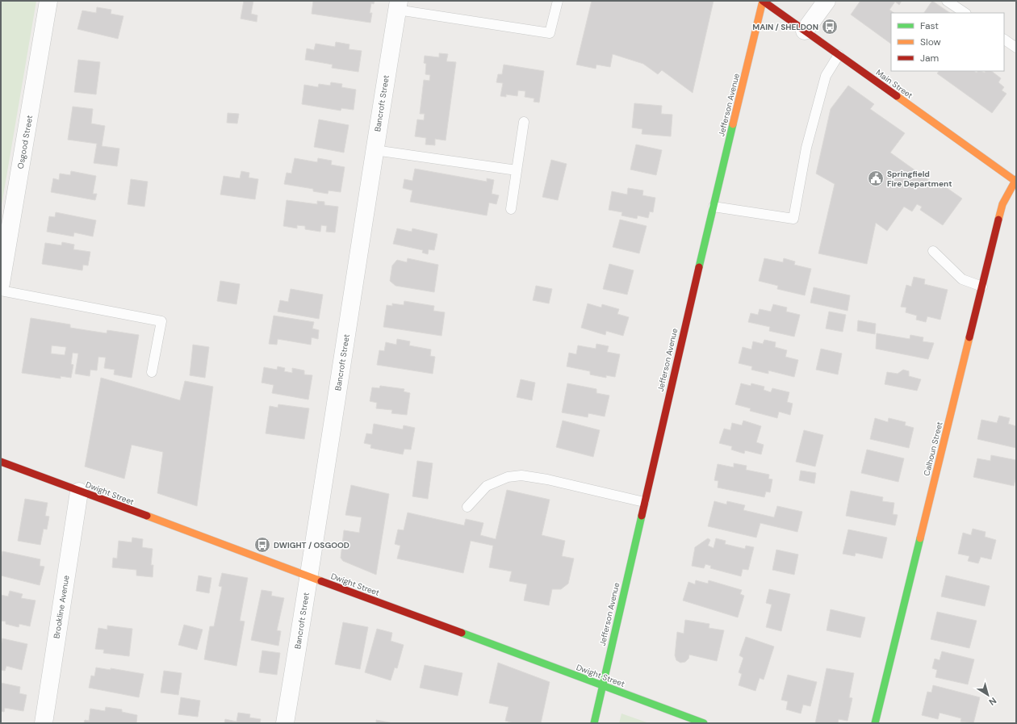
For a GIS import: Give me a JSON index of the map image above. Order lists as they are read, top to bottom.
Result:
{
  "streets": {
    "street": [
      "Main Street",
      "Bancroft Street",
      "Jefferson Avenue",
      "Osgood Street",
      "Calhoun Street",
      "Dwight Street",
      "Brookline Avenue"
    ]
  },
  "crossings": [
    ["Main Street", "Jefferson Avenue"],
    ["Main Street", "Calhoun Street"],
    ["Bancroft Street", "Dwight Street"],
    ["Jefferson Avenue", "Dwight Street"],
    ["Dwight Street", "Brookline Avenue"]
  ],
  "places": {
    "bus stop": ["MAIN / SHELDON", "DWIGHT / OSGOOD"],
    "public building": ["Springfield Fire Department"]
  },
  "legend": ["Fast", "Slow", "Jam"],
  "north": "bottom right"
}
